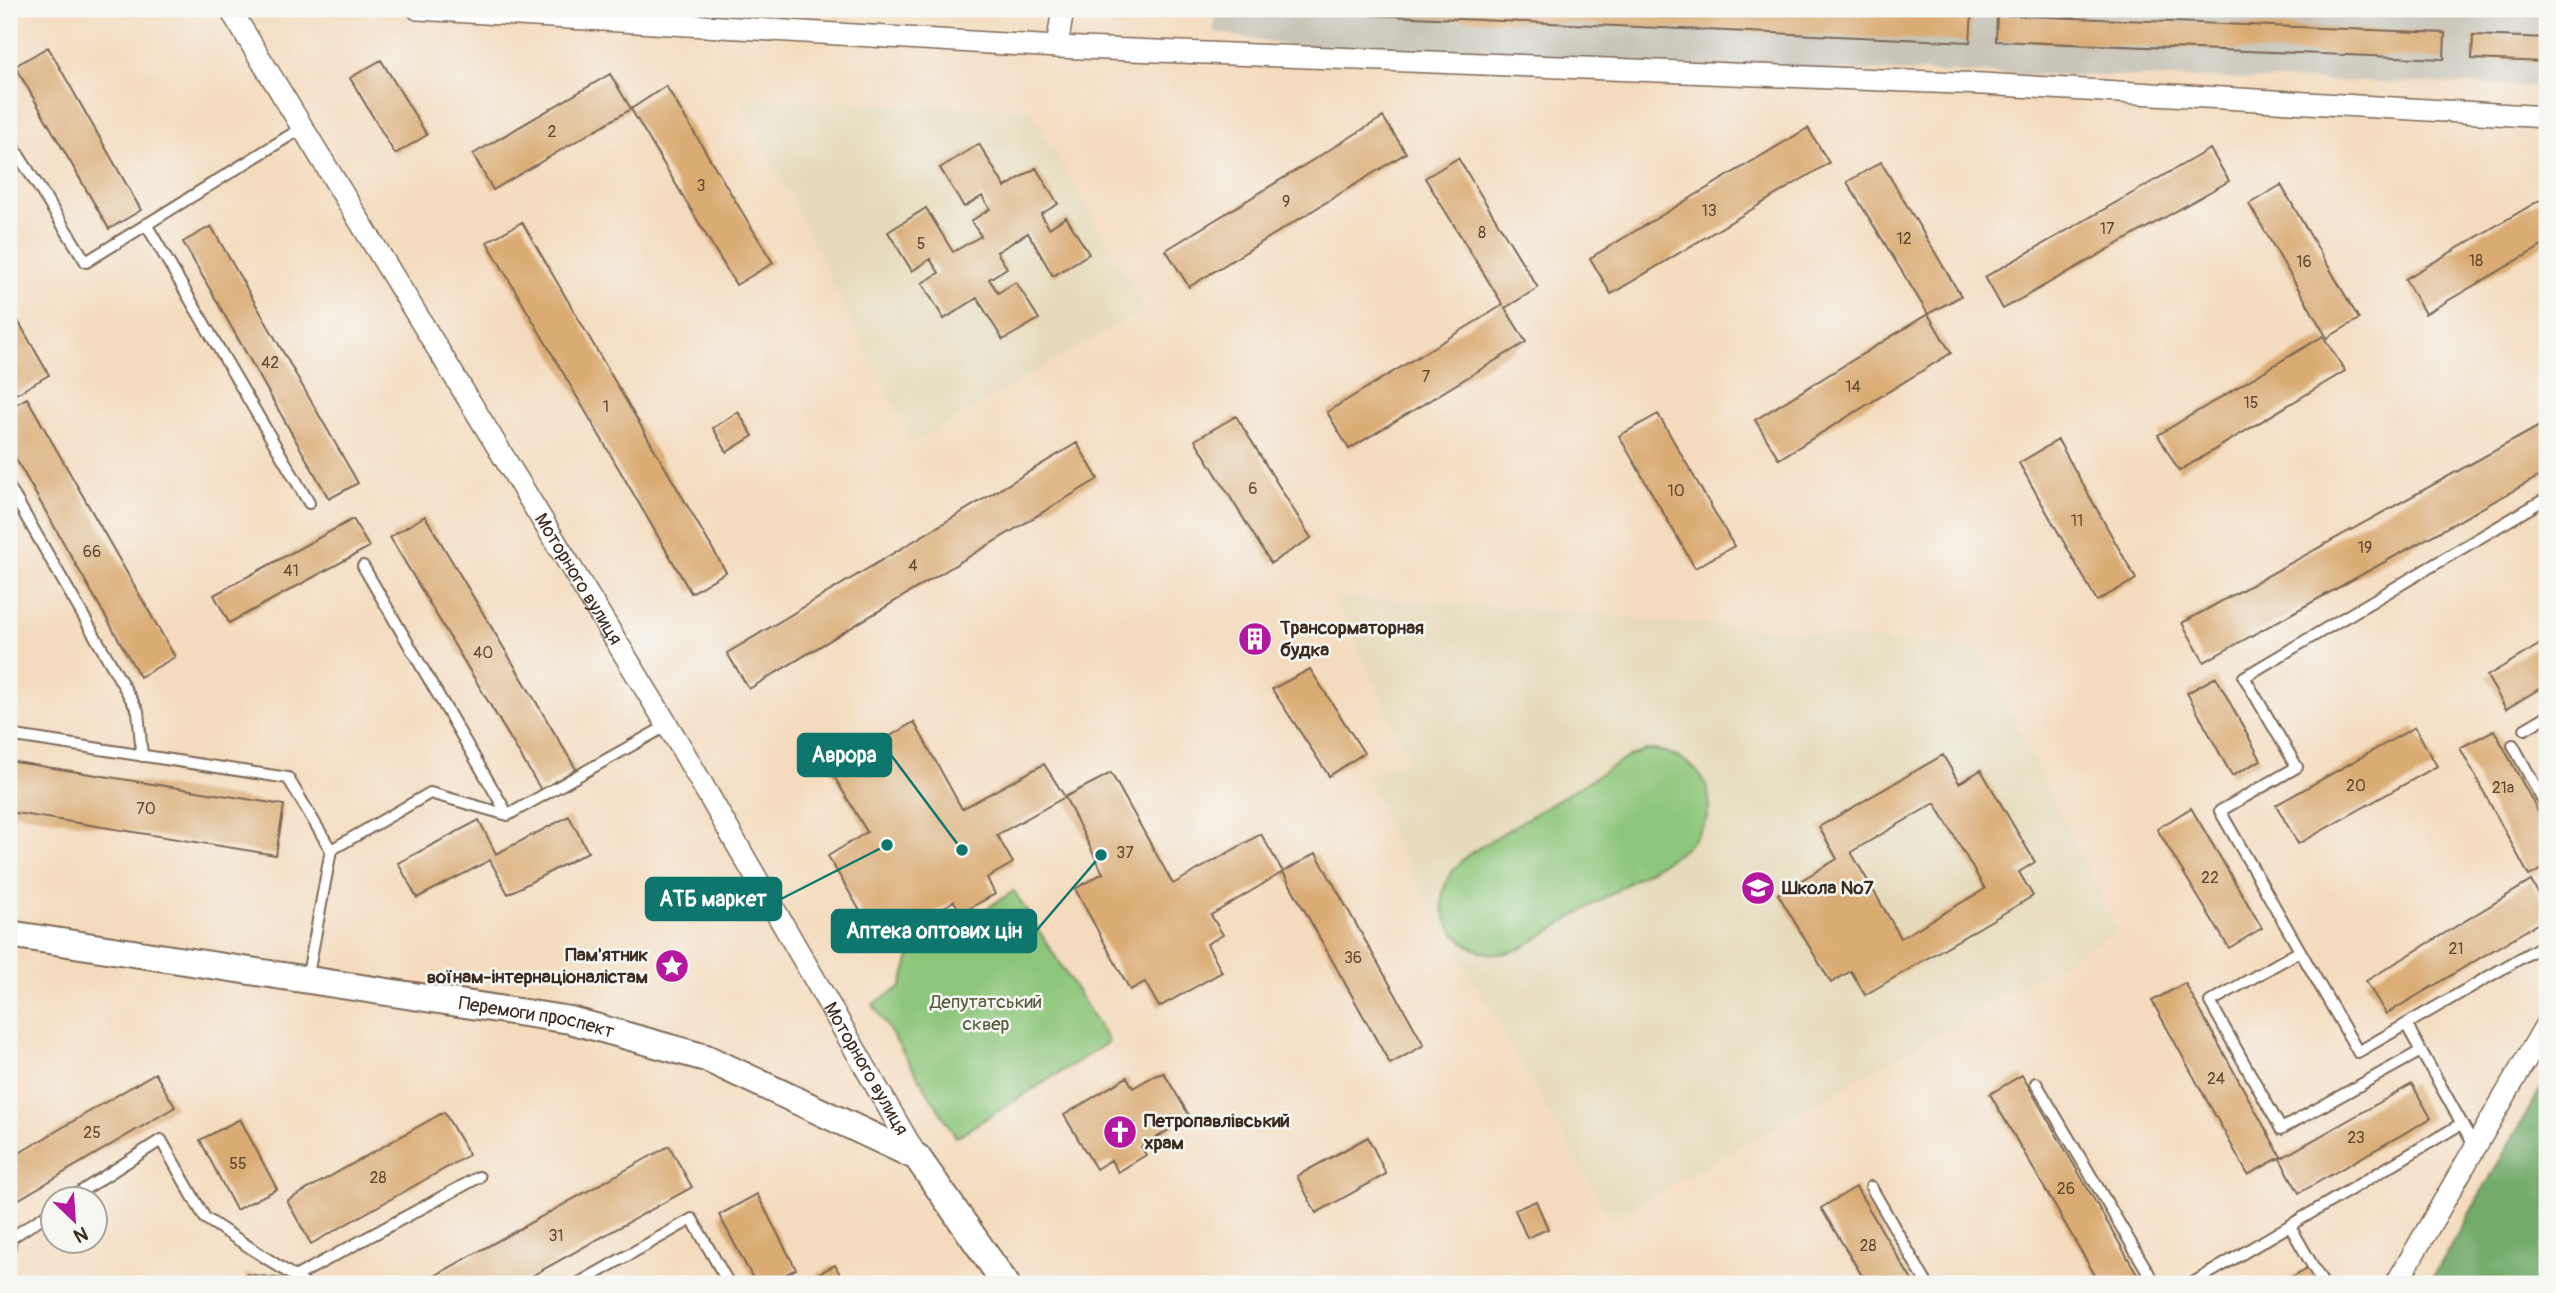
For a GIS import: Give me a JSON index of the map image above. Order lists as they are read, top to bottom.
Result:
{
  "streets": {
    "street": ["Моторного вулиця", "Перемоги проспект"]
  },
  "crossings": [
    ["Моторного вулиця", "Перемоги проспект"]
  ],
  "parks": ["Депутатський сквер"],
  "places": {
    "building": ["Трансорматорная будка"],
    "other": ["АТБ маркет", "Аврора", "Аптека оптових цін"],
    "school or university": ["Школа №7"],
    "place": ["Пам'ятник воїнам-інтернаціоналістам"],
    "church": ["Петропавлівський храм"]
  },
  "house_numbers": [
    "2",
    "3",
    "9",
    "13",
    "17",
    "8",
    "12",
    "5",
    "18",
    "16",
    "42",
    "7",
    "14",
    "15",
    "1",
    "6",
    "10",
    "11",
    "19",
    "66",
    "4",
    "41",
    "40",
    "20",
    "21а",
    "70",
    "37",
    "22",
    "21",
    "36",
    "24",
    "25",
    "23",
    "55",
    "28",
    "26",
    "31",
    "28"
  ],
  "north": "bottom right"
}
